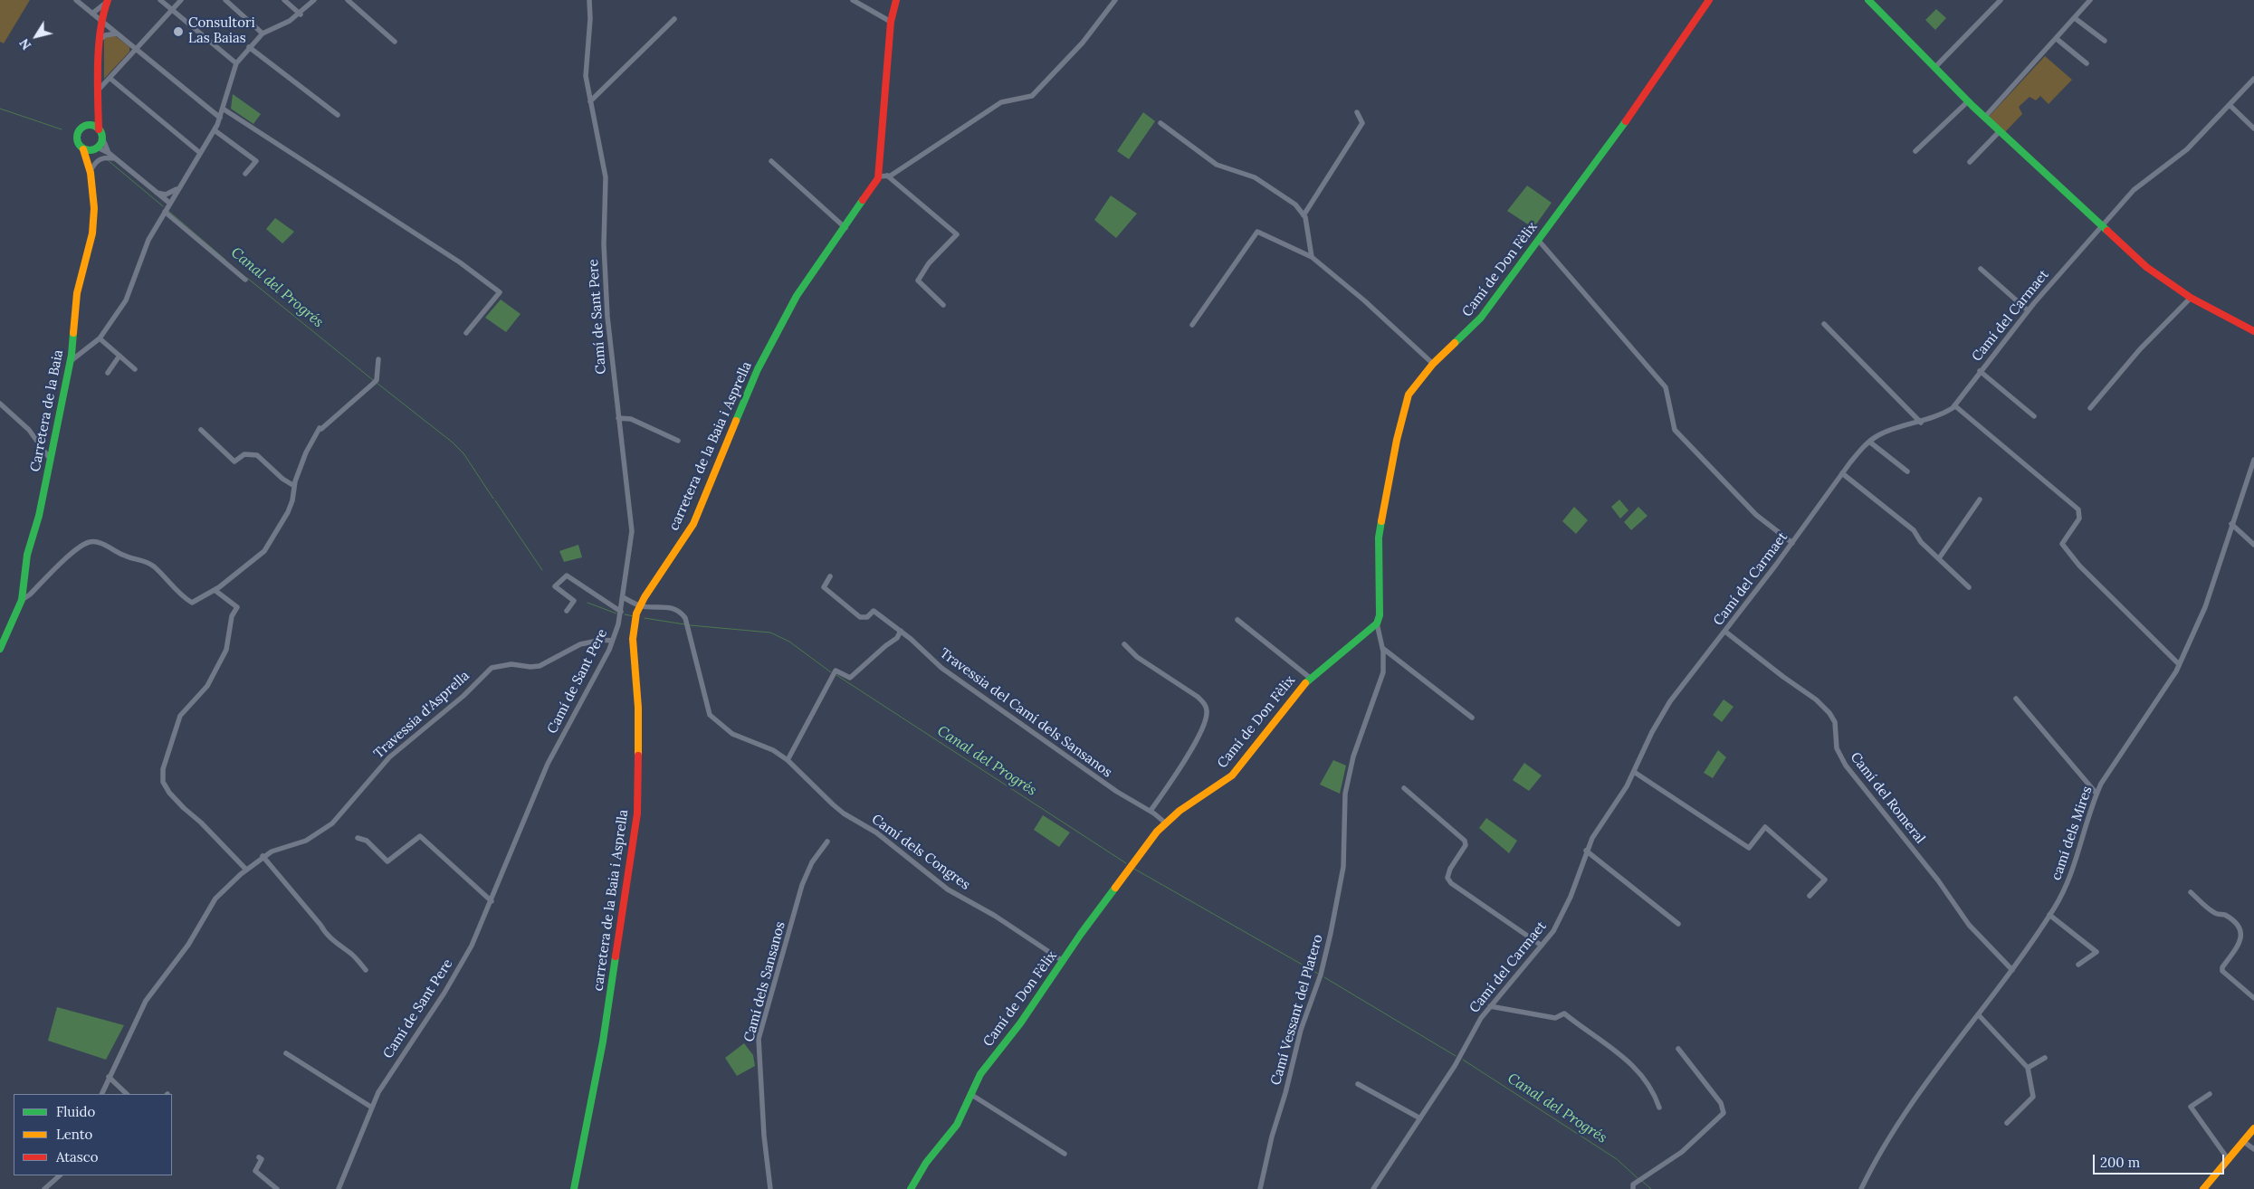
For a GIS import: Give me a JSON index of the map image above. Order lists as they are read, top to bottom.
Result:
{
  "streets": {
    "main road": ["Camí de Don Fèlix", "Carretera de la Baia", "carretera de la Baia i Asprella"],
    "street": [
      "Camí del Carmaet",
      "Camí de Sant Pere",
      "Travessia del Camí dels Sansanos",
      "Travessia d'Asprella",
      "Camí del Romeral",
      "camí dels Mires",
      "Camí dels Congres",
      "Camí dels Sansanos",
      "Camí Vessant del Platero"
    ]
  },
  "crossings": [
    ["Camí de Don Fèlix", "Travessia del Camí dels Sansanos"],
    ["Camí de Don Fèlix", "Camí dels Congres"],
    ["Camí de Don Fèlix", "Camí Vessant del Platero"],
    ["Camí del Carmaet", "Camí del Romeral"],
    ["Camí de Sant Pere", "Travessia d'Asprella"],
    ["Camí de Sant Pere", "Camí dels Congres"],
    ["carretera de la Baia i Asprella", "Camí dels Congres"],
    ["Camí del Romeral", "camí dels Mires"]
  ],
  "water": ["Canal del Progrés"],
  "places": ["Consultori Las Baias"],
  "legend": ["Fluido", "Lento", "Atasco"],
  "scale_bar": "200 m",
  "north": "bottom left"
}
